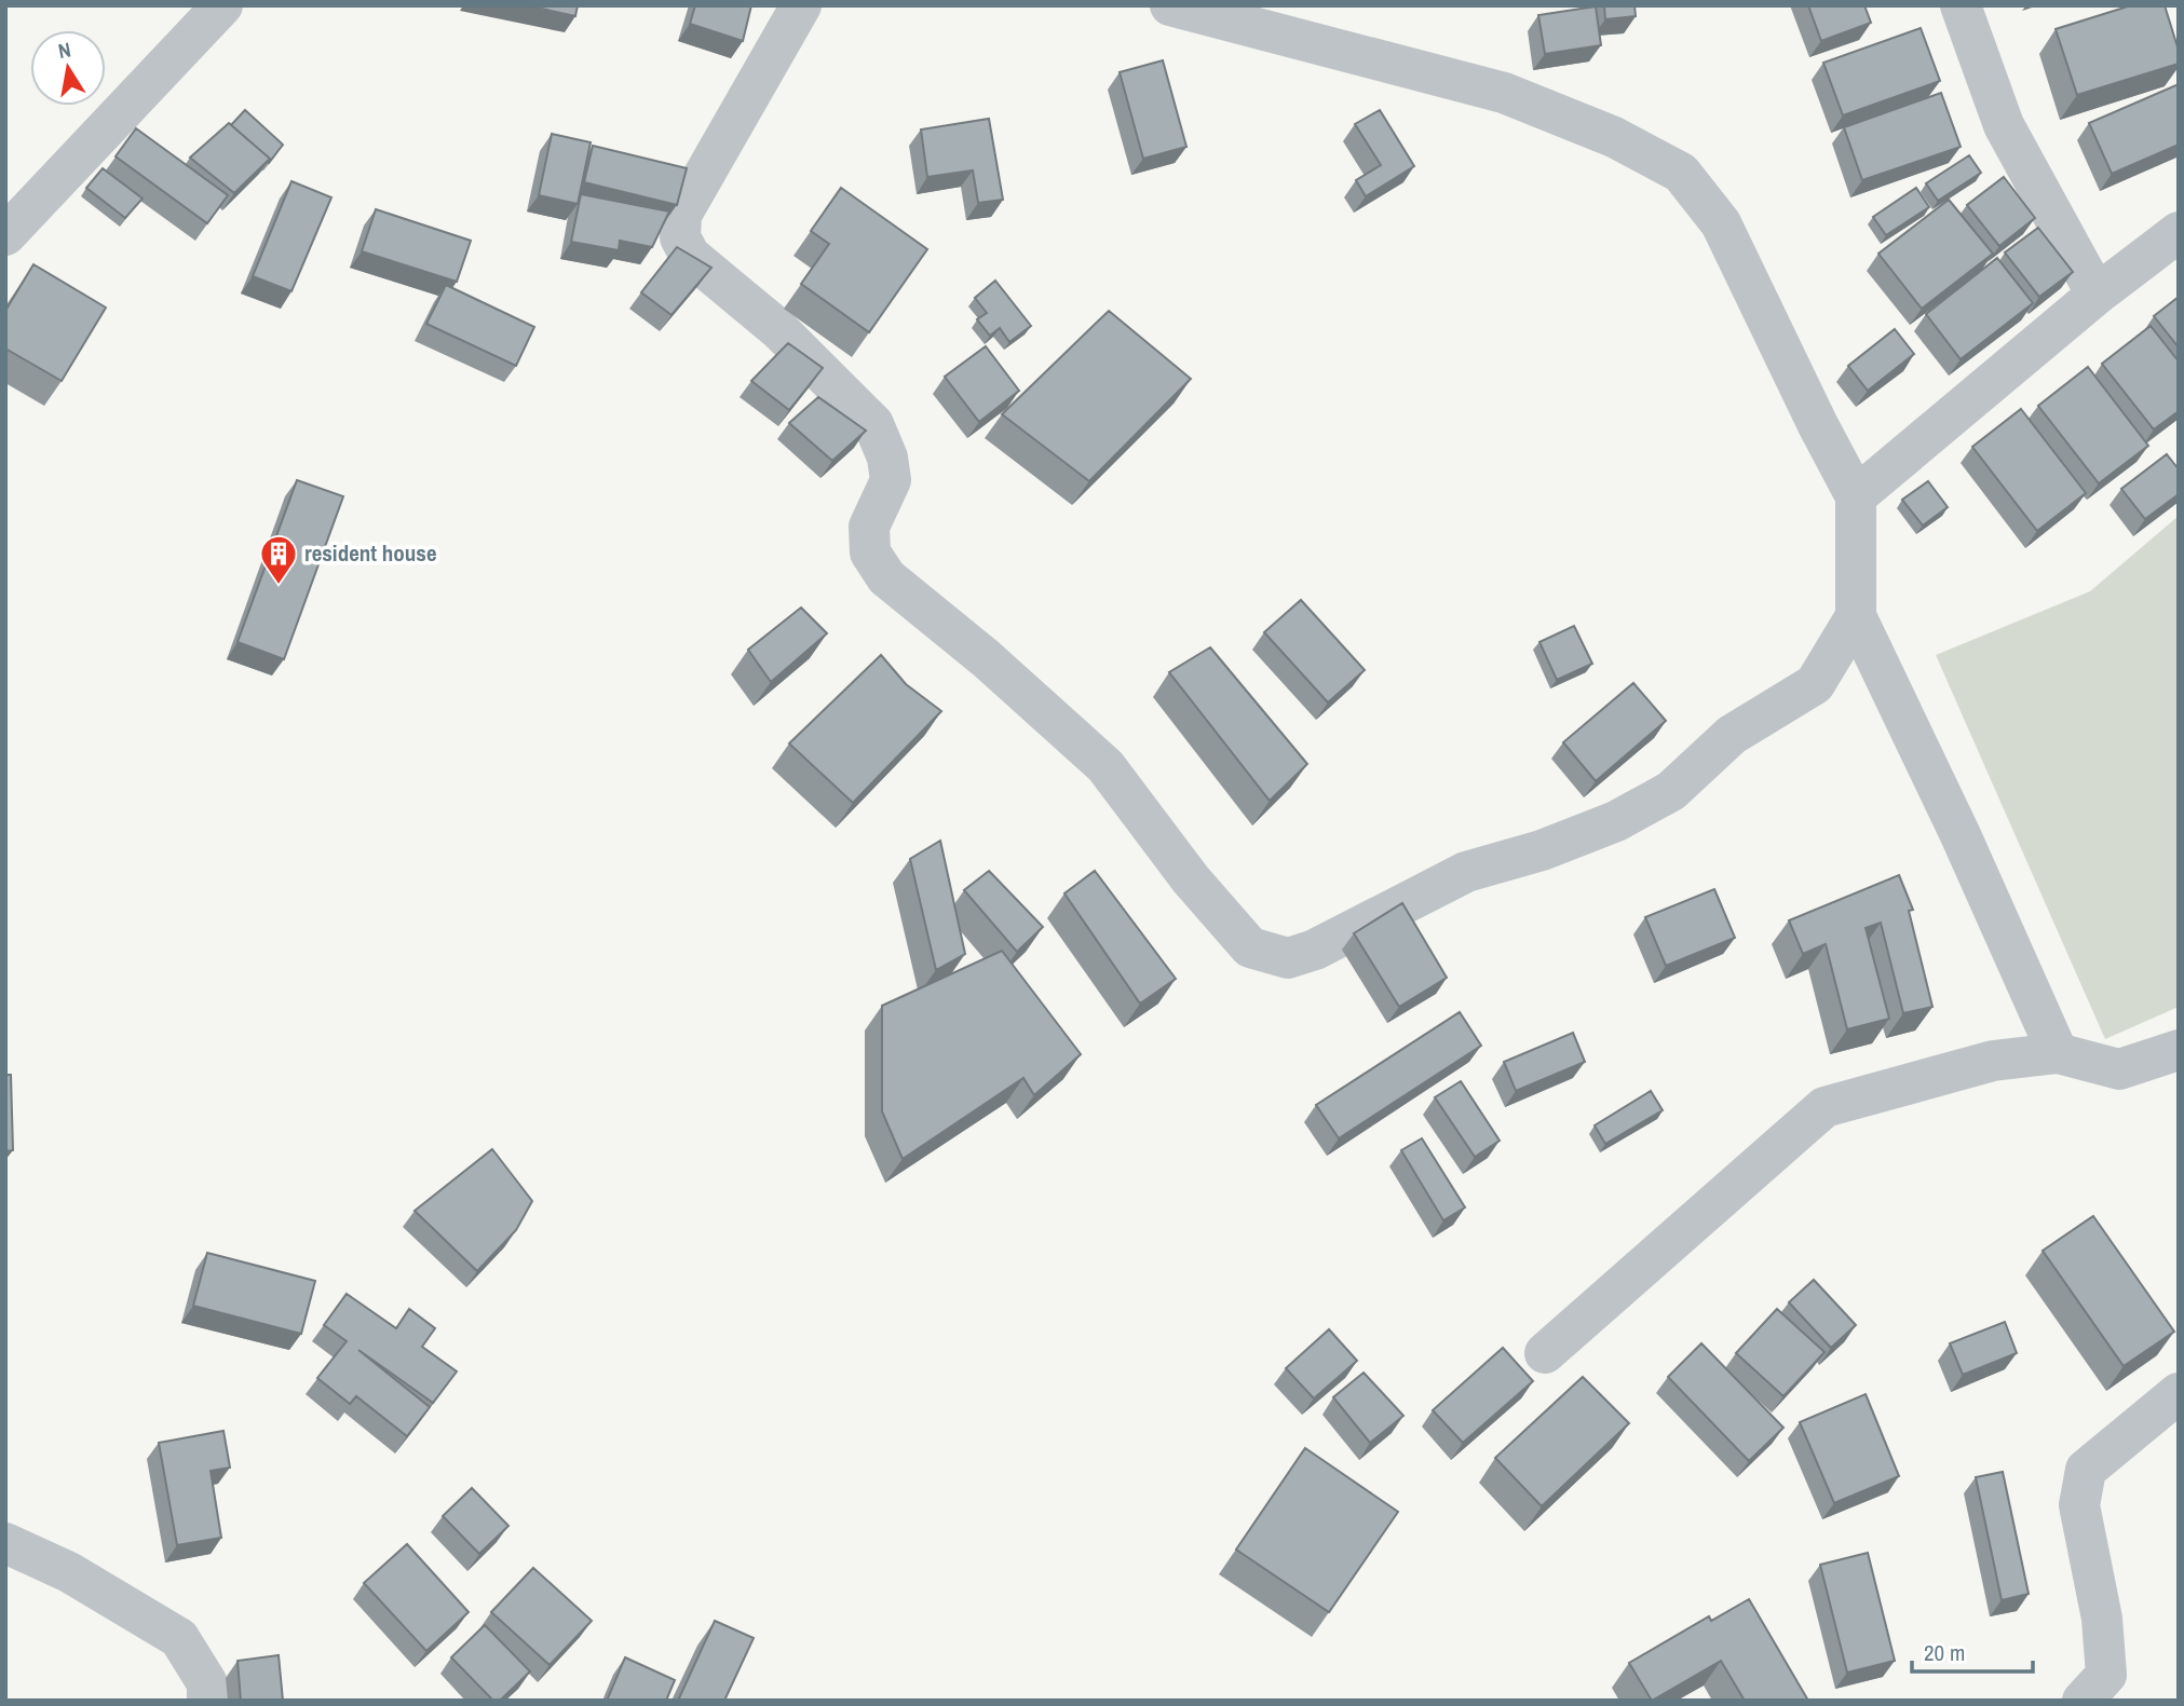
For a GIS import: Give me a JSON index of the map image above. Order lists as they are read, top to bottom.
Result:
{
  "places": {
    "building": ["resident house"]
  },
  "scale_bar": "20 m",
  "north": "top"
}
